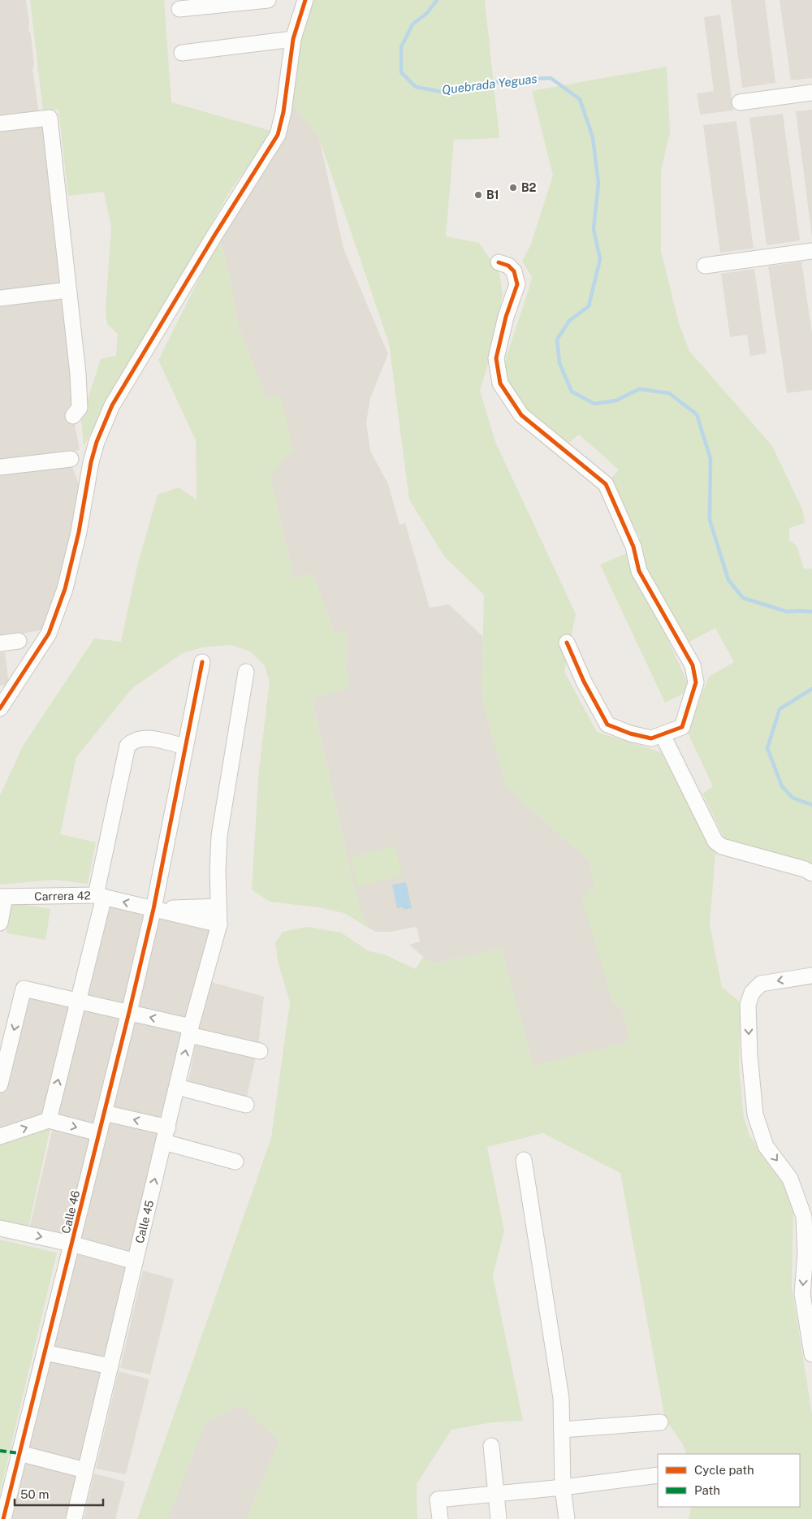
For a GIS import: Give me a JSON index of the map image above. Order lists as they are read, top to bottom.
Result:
{
  "streets": {
    "street": ["Carrera 42", "Calle 46", "Calle 45"]
  },
  "crossings": [
    ["Carrera 42", "Calle 46"],
    ["Carrera 42", "Calle 45"]
  ],
  "water": ["Quebrada Yeguas"],
  "places": ["B2", "B1"],
  "legend": ["Cycle path", "Path"],
  "scale_bar": "50 m"
}
